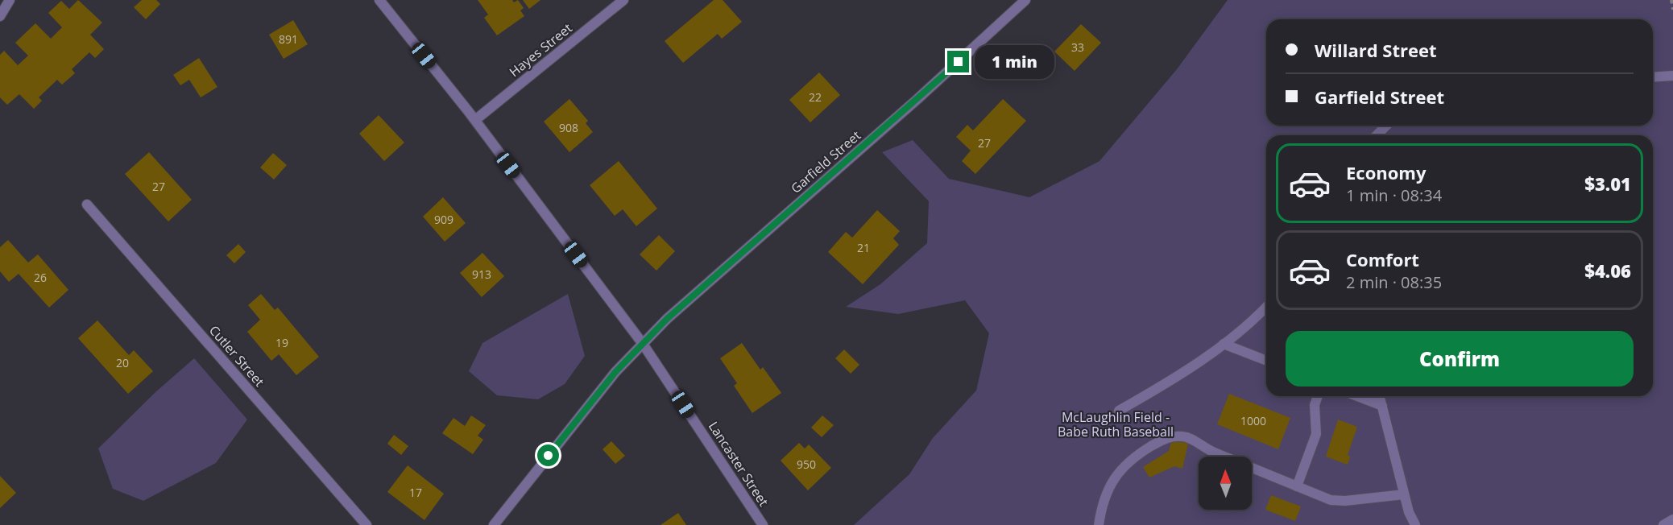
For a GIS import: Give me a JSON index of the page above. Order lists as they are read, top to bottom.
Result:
{
  "streets": {
    "street": [
      "Hayes Street",
      "Garfield Street",
      "Cutler Street",
      "Lancaster Street"
    ]
  },
  "crossings": [
    ["Hayes Street", "Lancaster Street"],
    ["Garfield Street", "Lancaster Street"]
  ],
  "parks": ["McLaughlin Field - Babe Ruth Baseball"],
  "house_numbers": [
    "891",
    "33",
    "22",
    "908",
    "27",
    "27",
    "909",
    "21",
    "913",
    "26",
    "19",
    "20",
    "1000",
    "950",
    "17"
  ],
  "north": "top",
  "page": {
    "banner": ["Willard Street", "Garfield Street"],
    "bubble": "1 min",
    "list": [
      {
        "name": "Economy",
        "note": "1 min · 08:34",
        "value": "$3.01"
      },
      {
        "name": "Comfort",
        "note": "2 min · 08:35",
        "value": "$4.06"
      }
    ],
    "buttons": "Confirm"
  }
}
